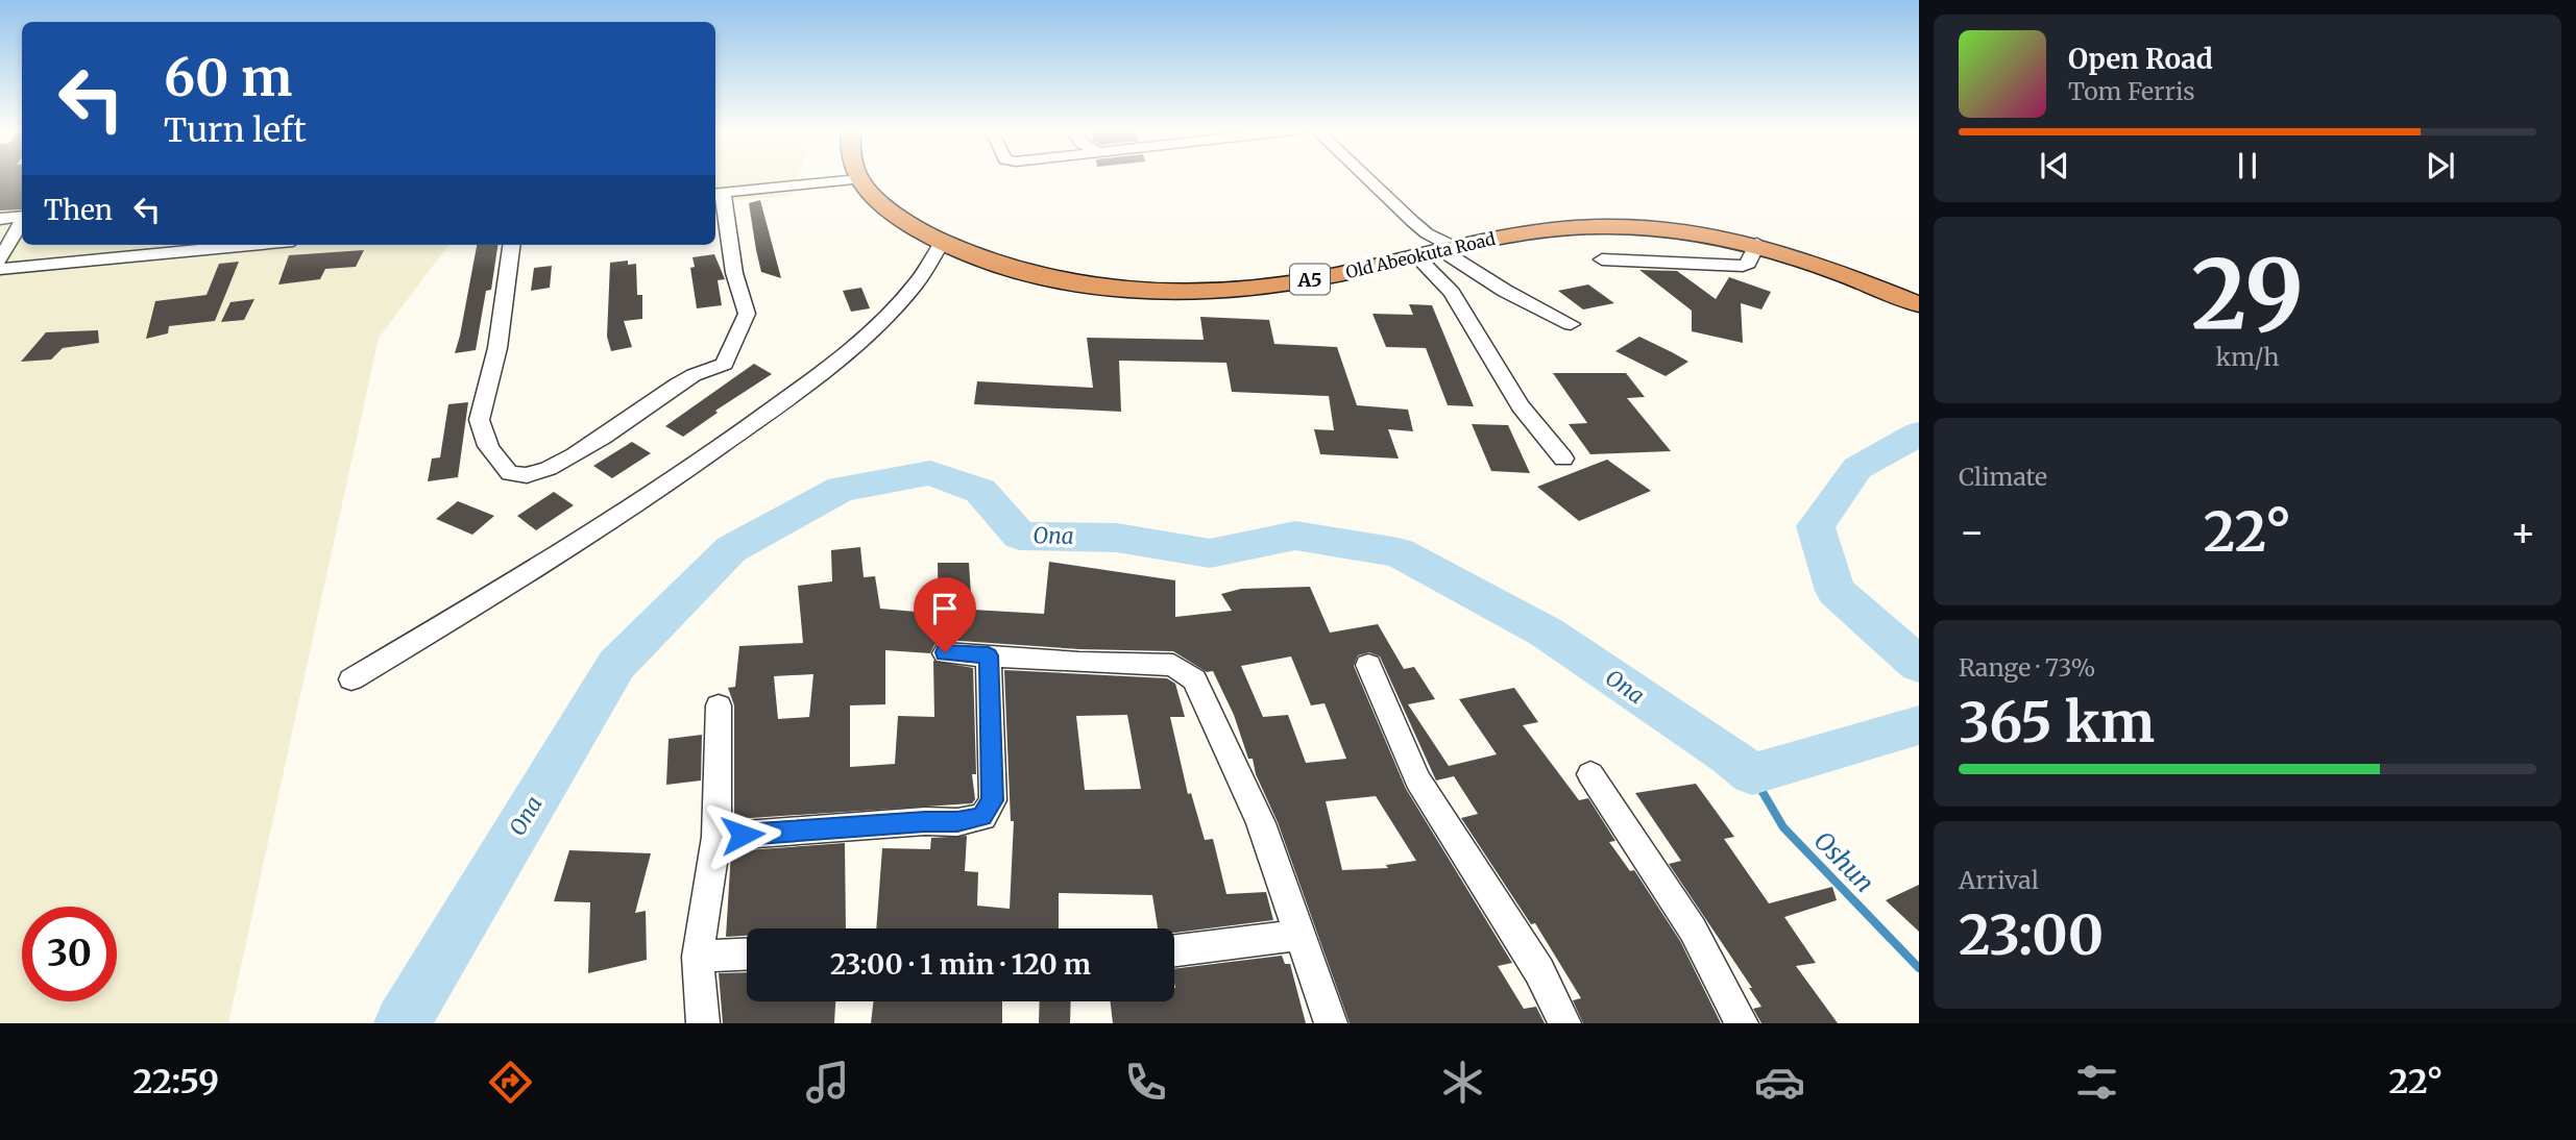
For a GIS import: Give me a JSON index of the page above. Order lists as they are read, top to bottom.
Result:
{
  "streets": {
    "highway": ["Old Abeokuta Road", "A5"]
  },
  "water": ["Ona", "Oshun"],
  "page": {
    "turn": ["60 m", "Turn left"],
    "song": ["Open Road", "Tom Ferris"],
    "then": "Then",
    "tile": [
      ["29", "km/h"],
      "Climate",
      ["Range · 73%", "365 km"],
      ["Arrival", "23:00"]
    ],
    "heat": ["−", "22°", "+"],
    "limit": "30",
    "trip": "23:00 · 1 min · 120 m",
    "tabs": ["22:59", "22°"]
  }
}
